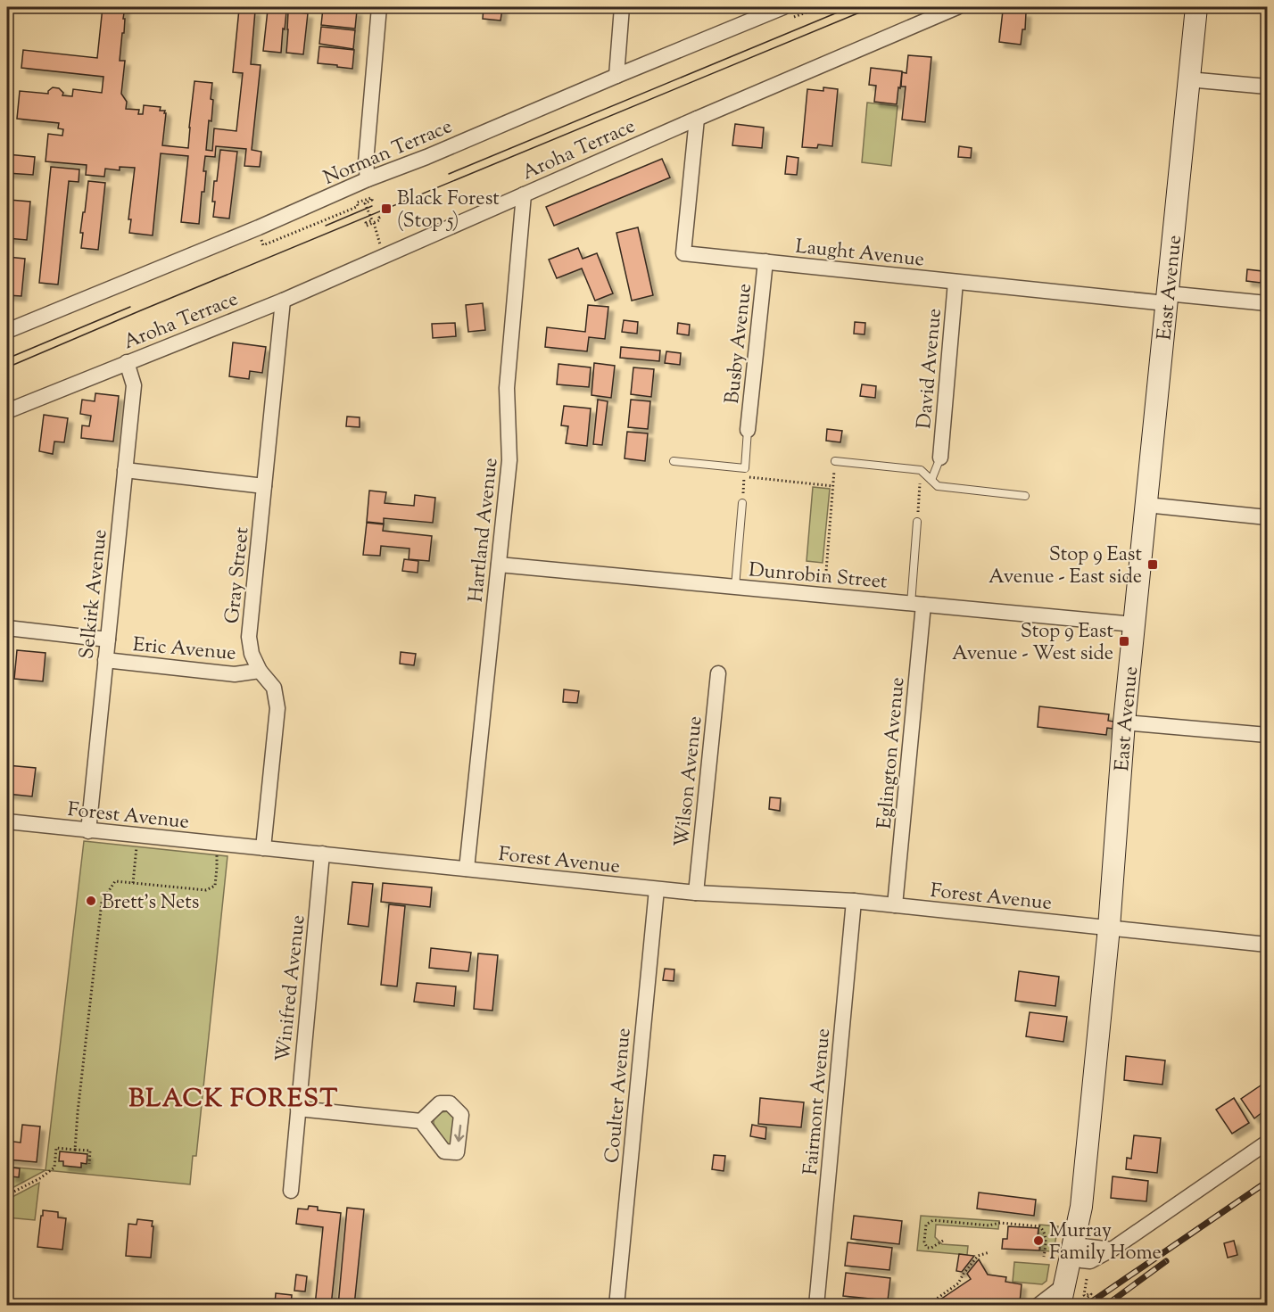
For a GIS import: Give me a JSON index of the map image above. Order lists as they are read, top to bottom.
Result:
{
  "streets": {
    "street": [
      "Aroha Terrace",
      "Norman Terrace",
      "Laught Avenue",
      "East Avenue",
      "Busby Avenue",
      "David Avenue",
      "Hartland Avenue",
      "Dunrobin Street",
      "Gray Street",
      "Selkirk Avenue",
      "Eric Avenue",
      "Eglington Avenue",
      "Wilson Avenue",
      "Forest Avenue",
      "Winifred Avenue",
      "Coulter Avenue",
      "Fairmont Avenue"
    ]
  },
  "crossings": [
    ["Aroha Terrace", "Laught Avenue"],
    ["Aroha Terrace", "Hartland Avenue"],
    ["Aroha Terrace", "Gray Street"],
    ["Aroha Terrace", "Selkirk Avenue"],
    ["Laught Avenue", "East Avenue"],
    ["Laught Avenue", "Busby Avenue"],
    ["Laught Avenue", "David Avenue"],
    ["East Avenue", "Dunrobin Street"],
    ["East Avenue", "Forest Avenue"],
    ["Hartland Avenue", "Dunrobin Street"],
    ["Hartland Avenue", "Forest Avenue"],
    ["Dunrobin Street", "Eglington Avenue"],
    ["Gray Street", "Eric Avenue"],
    ["Gray Street", "Forest Avenue"],
    ["Selkirk Avenue", "Eric Avenue"],
    ["Selkirk Avenue", "Forest Avenue"],
    ["Eglington Avenue", "Forest Avenue"],
    ["Wilson Avenue", "Forest Avenue"],
    ["Forest Avenue", "Winifred Avenue"],
    ["Forest Avenue", "Coulter Avenue"],
    ["Forest Avenue", "Fairmont Avenue"]
  ],
  "districts": ["BLACK FOREST"],
  "places": {
    "transit": ["Black Forest (Stop 5)", "Stop 9 East Avenue - East side", "Stop 9 East Avenue - West side"],
    "other": ["Brett's Nets", "Murray Family Home"]
  }
}
